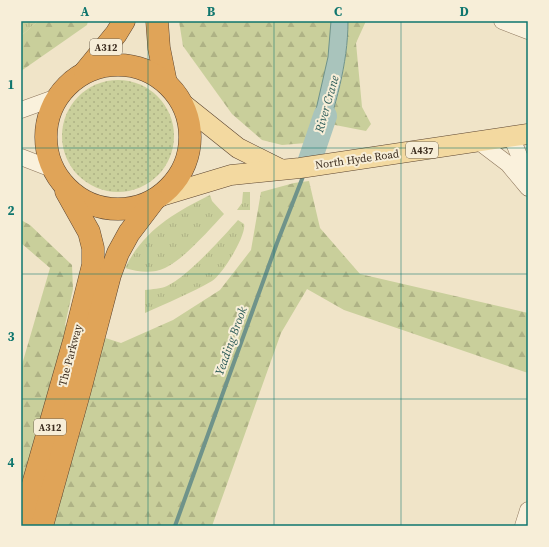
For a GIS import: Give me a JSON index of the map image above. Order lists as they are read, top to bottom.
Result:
{
  "streets": {
    "highway": ["A312", "The Parkway"],
    "main road": ["A437", "North Hyde Road"]
  },
  "crossings": [
    ["A312", "The Parkway"],
    ["North Hyde Road", "The Parkway"]
  ],
  "water": ["River Crane", "Yeading Brook"],
  "grid": {
    "columns": [
      "A",
      "B",
      "C",
      "D"
    ],
    "rows": [
      "1",
      "2",
      "3",
      "4"
    ]
  }
}
